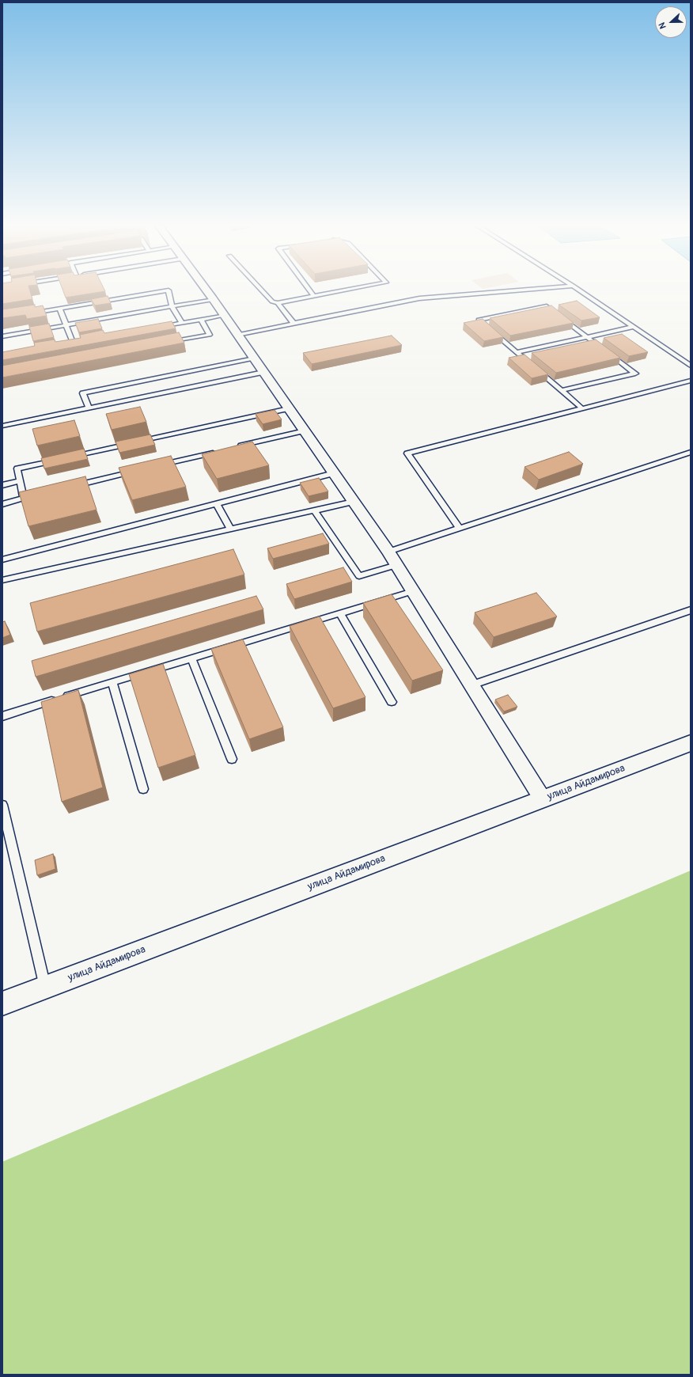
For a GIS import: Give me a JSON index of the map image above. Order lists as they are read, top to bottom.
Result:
{
  "streets": {
    "main road": ["улица Айдамирова"]
  },
  "north": "left"
}
